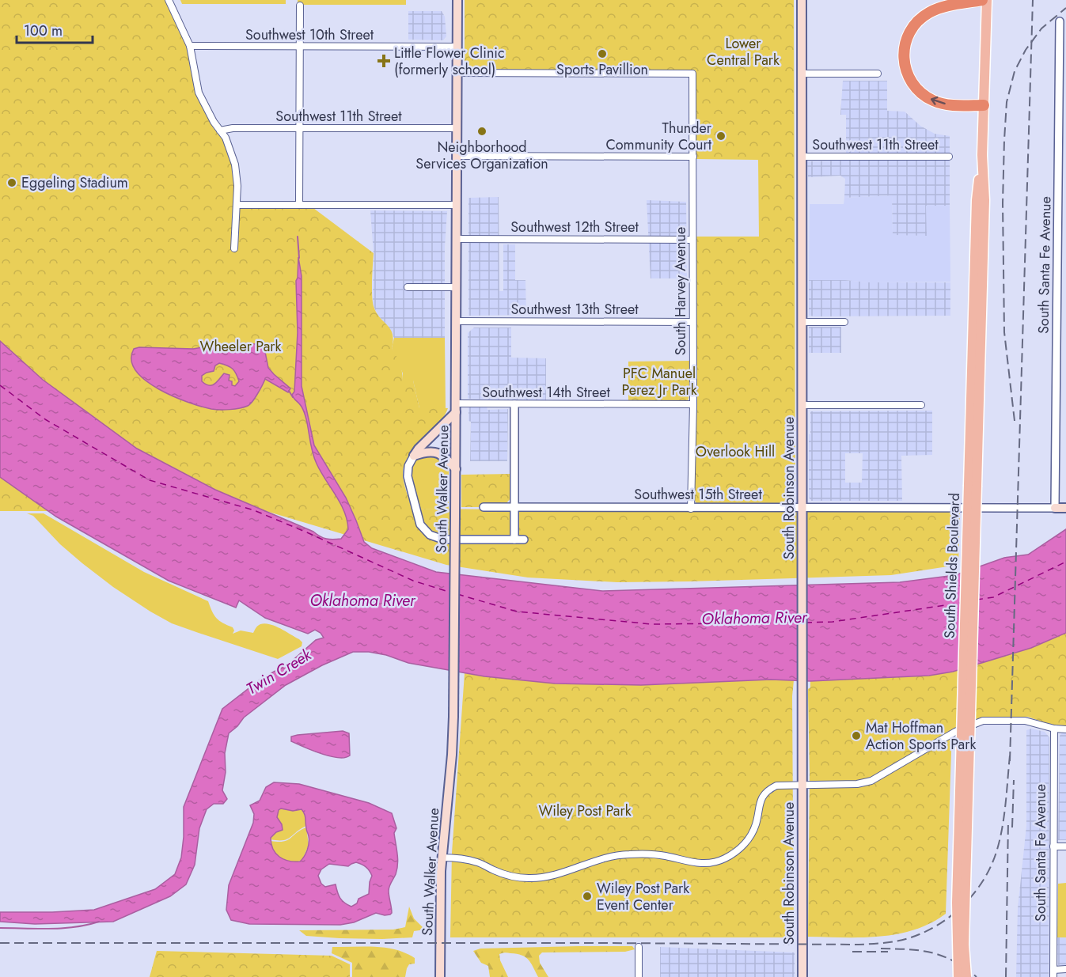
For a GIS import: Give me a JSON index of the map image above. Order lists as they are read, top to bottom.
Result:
{
  "streets": {
    "main road": ["South Robinson Avenue", "South Walker Avenue", "South Shields Boulevard"],
    "street": [
      "Southwest 10th Street",
      "Southwest 11th Street",
      "Southwest 12th Street",
      "South Santa Fe Avenue",
      "South Harvey Avenue",
      "Southwest 13th Street",
      "Southwest 14th Street",
      "Southwest 15th Street"
    ]
  },
  "crossings": [
    ["Southwest 10th Street", "South Walker Avenue"],
    ["Southwest 11th Street", "South Robinson Avenue"],
    ["Southwest 11th Street", "South Walker Avenue"],
    ["Southwest 12th Street", "South Harvey Avenue"],
    ["Southwest 12th Street", "South Walker Avenue"],
    ["South Santa Fe Avenue", "Southwest 15th Street"],
    ["South Harvey Avenue", "Southwest 13th Street"],
    ["South Harvey Avenue", "Southwest 14th Street"],
    ["South Harvey Avenue", "South Walker Avenue"],
    ["South Harvey Avenue", "Southwest 15th Street"],
    ["Southwest 13th Street", "South Walker Avenue"],
    ["Southwest 14th Street", "South Walker Avenue"],
    ["South Robinson Avenue", "Southwest 15th Street"]
  ],
  "water": ["Oklahoma River", "Twin Creek"],
  "parks": [
    "Lower Central Park",
    "Wheeler Park",
    "PFC Manuel Perez Jr Park",
    "Overlook Hill",
    "Wiley Post Park"
  ],
  "places": {
    "other": [
      "Sports Pavillion",
      "Neighborhood Services Organization",
      "Thunder Community Court",
      "Eggeling Stadium",
      "Mat Hoffman Action Sports Park",
      "Wiley Post Park Event Center"
    ],
    "health": ["Little Flower Clinic (formerly school)"]
  },
  "scale_bar": "100 m"
}
